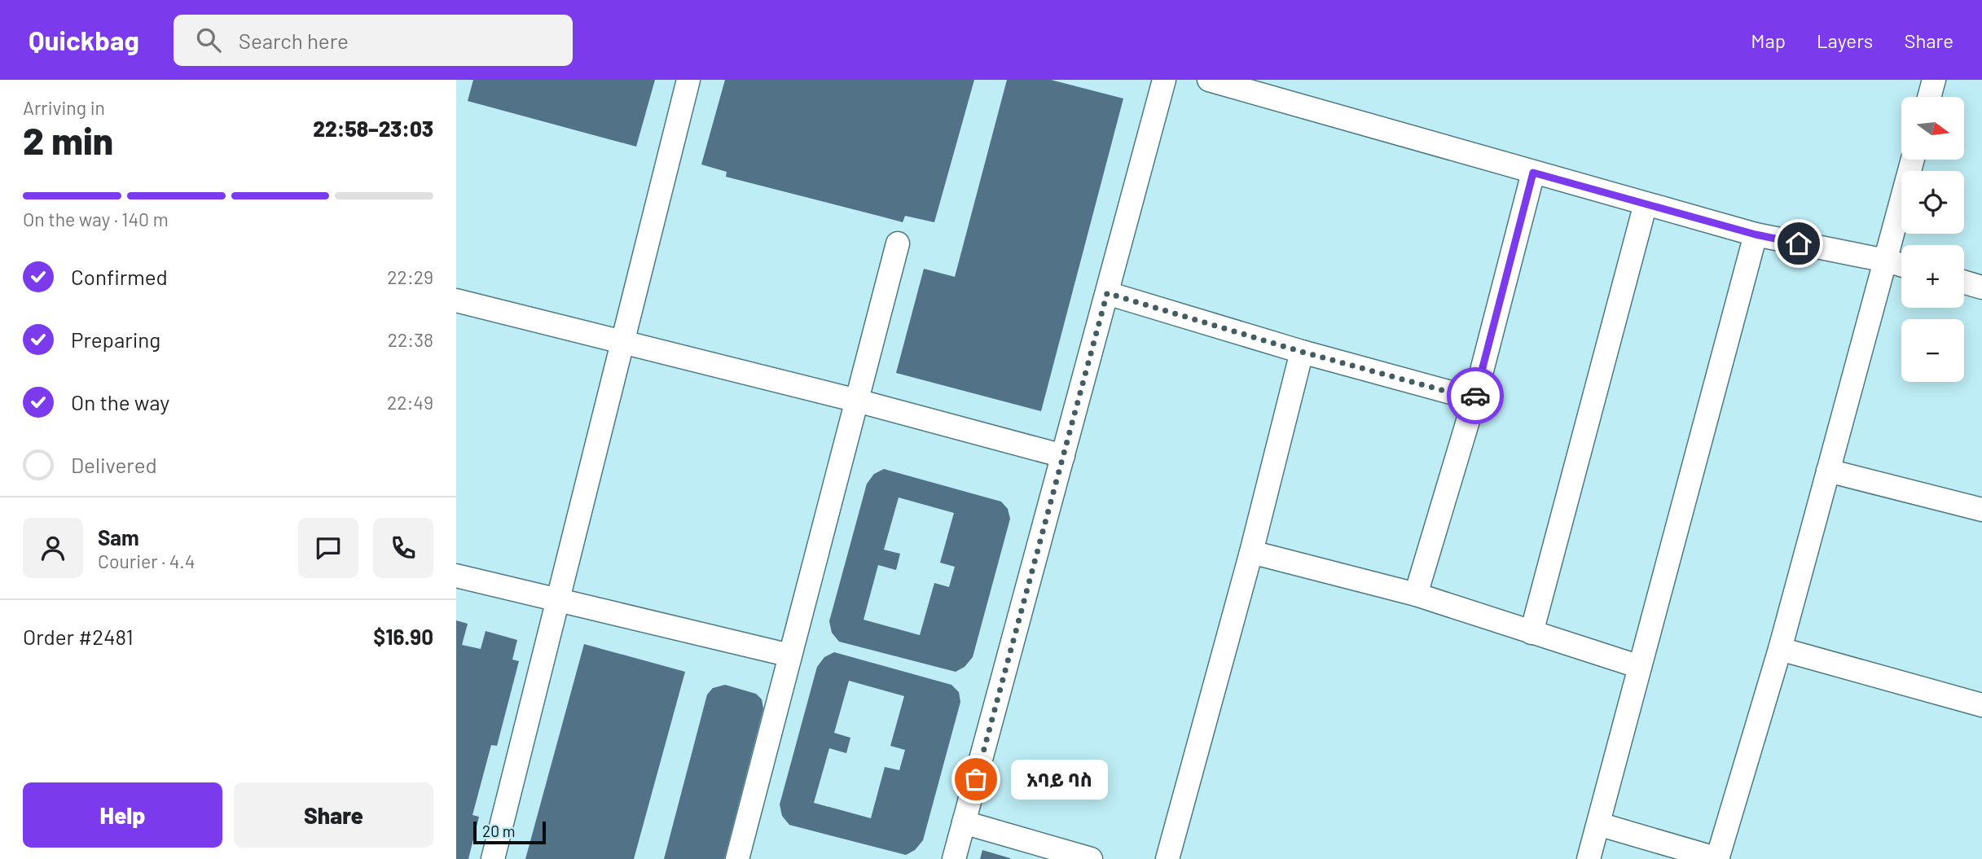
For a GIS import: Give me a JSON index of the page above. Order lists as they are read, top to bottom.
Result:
{
  "places": ["አባይ ባስ"],
  "scale_bar": "20 m",
  "north": "right",
  "page": {
    "header": "Quickbag",
    "search": "Search here",
    "nav": ["Map", "Layers", "Share"],
    "heading": ["2 min", "Arriving in", "22:58–23:03"],
    "panel": [
      "Sam",
      "Courier · 4.4",
      "Order #2481",
      "$16.90"
    ],
    "map_buttons": ["+", "−"],
    "bar": "On the way · 140 m",
    "list": [
      ["Confirmed", "22:29"],
      ["Preparing", "22:38"],
      ["On the way", "22:49"],
      "Delivered"
    ],
    "bubble": "አባይ ባስ",
    "buttons": ["Help", "Share"],
    "scale": "20 m"
  }
}
